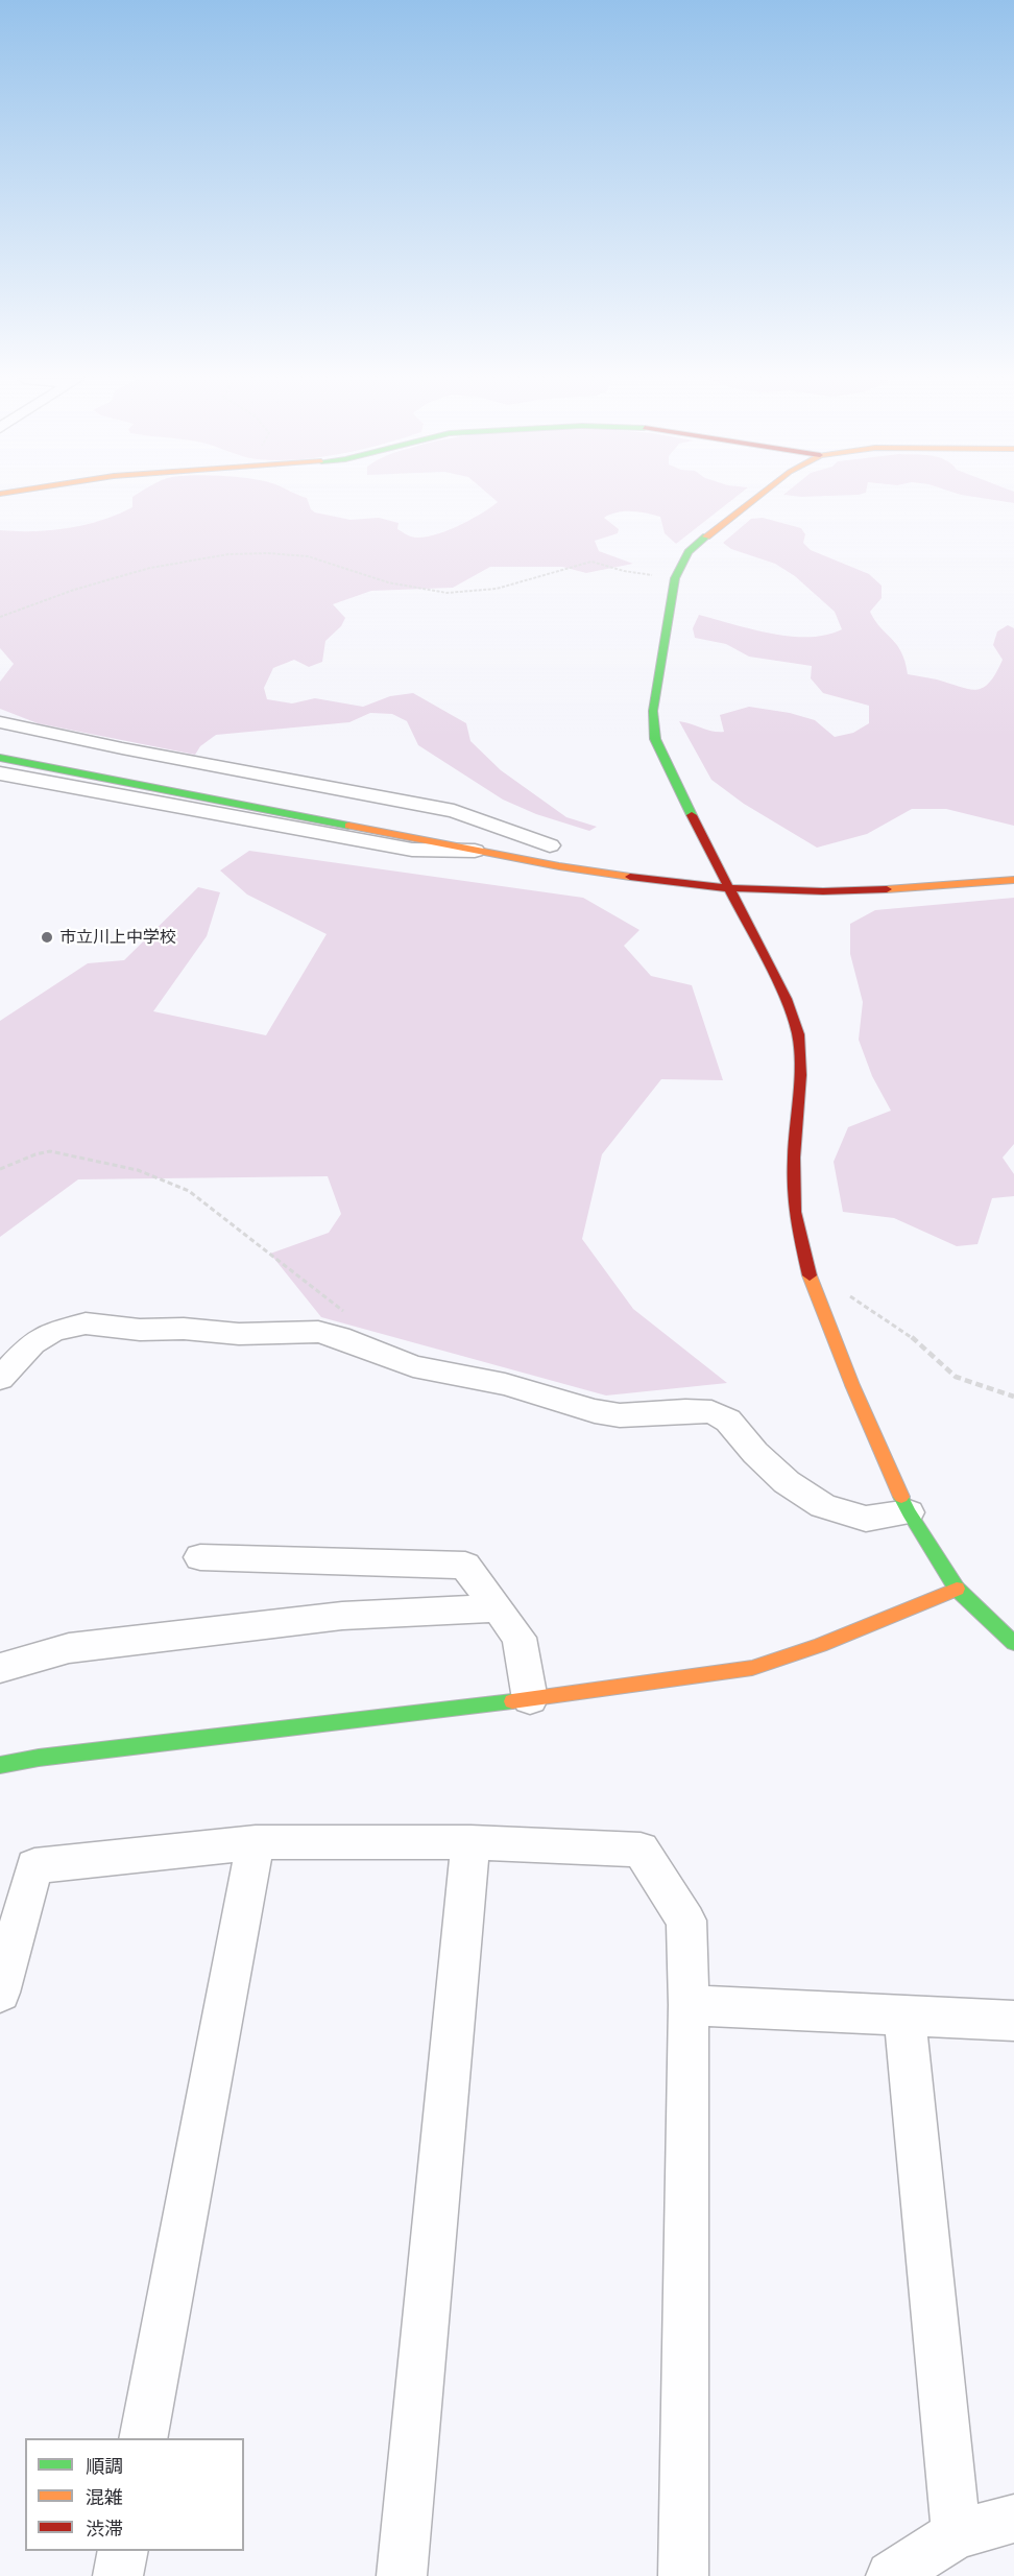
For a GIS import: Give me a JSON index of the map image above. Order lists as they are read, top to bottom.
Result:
{
  "places": ["市立川上中学校"],
  "legend": ["順調", "混雑", "渋滞"]
}
